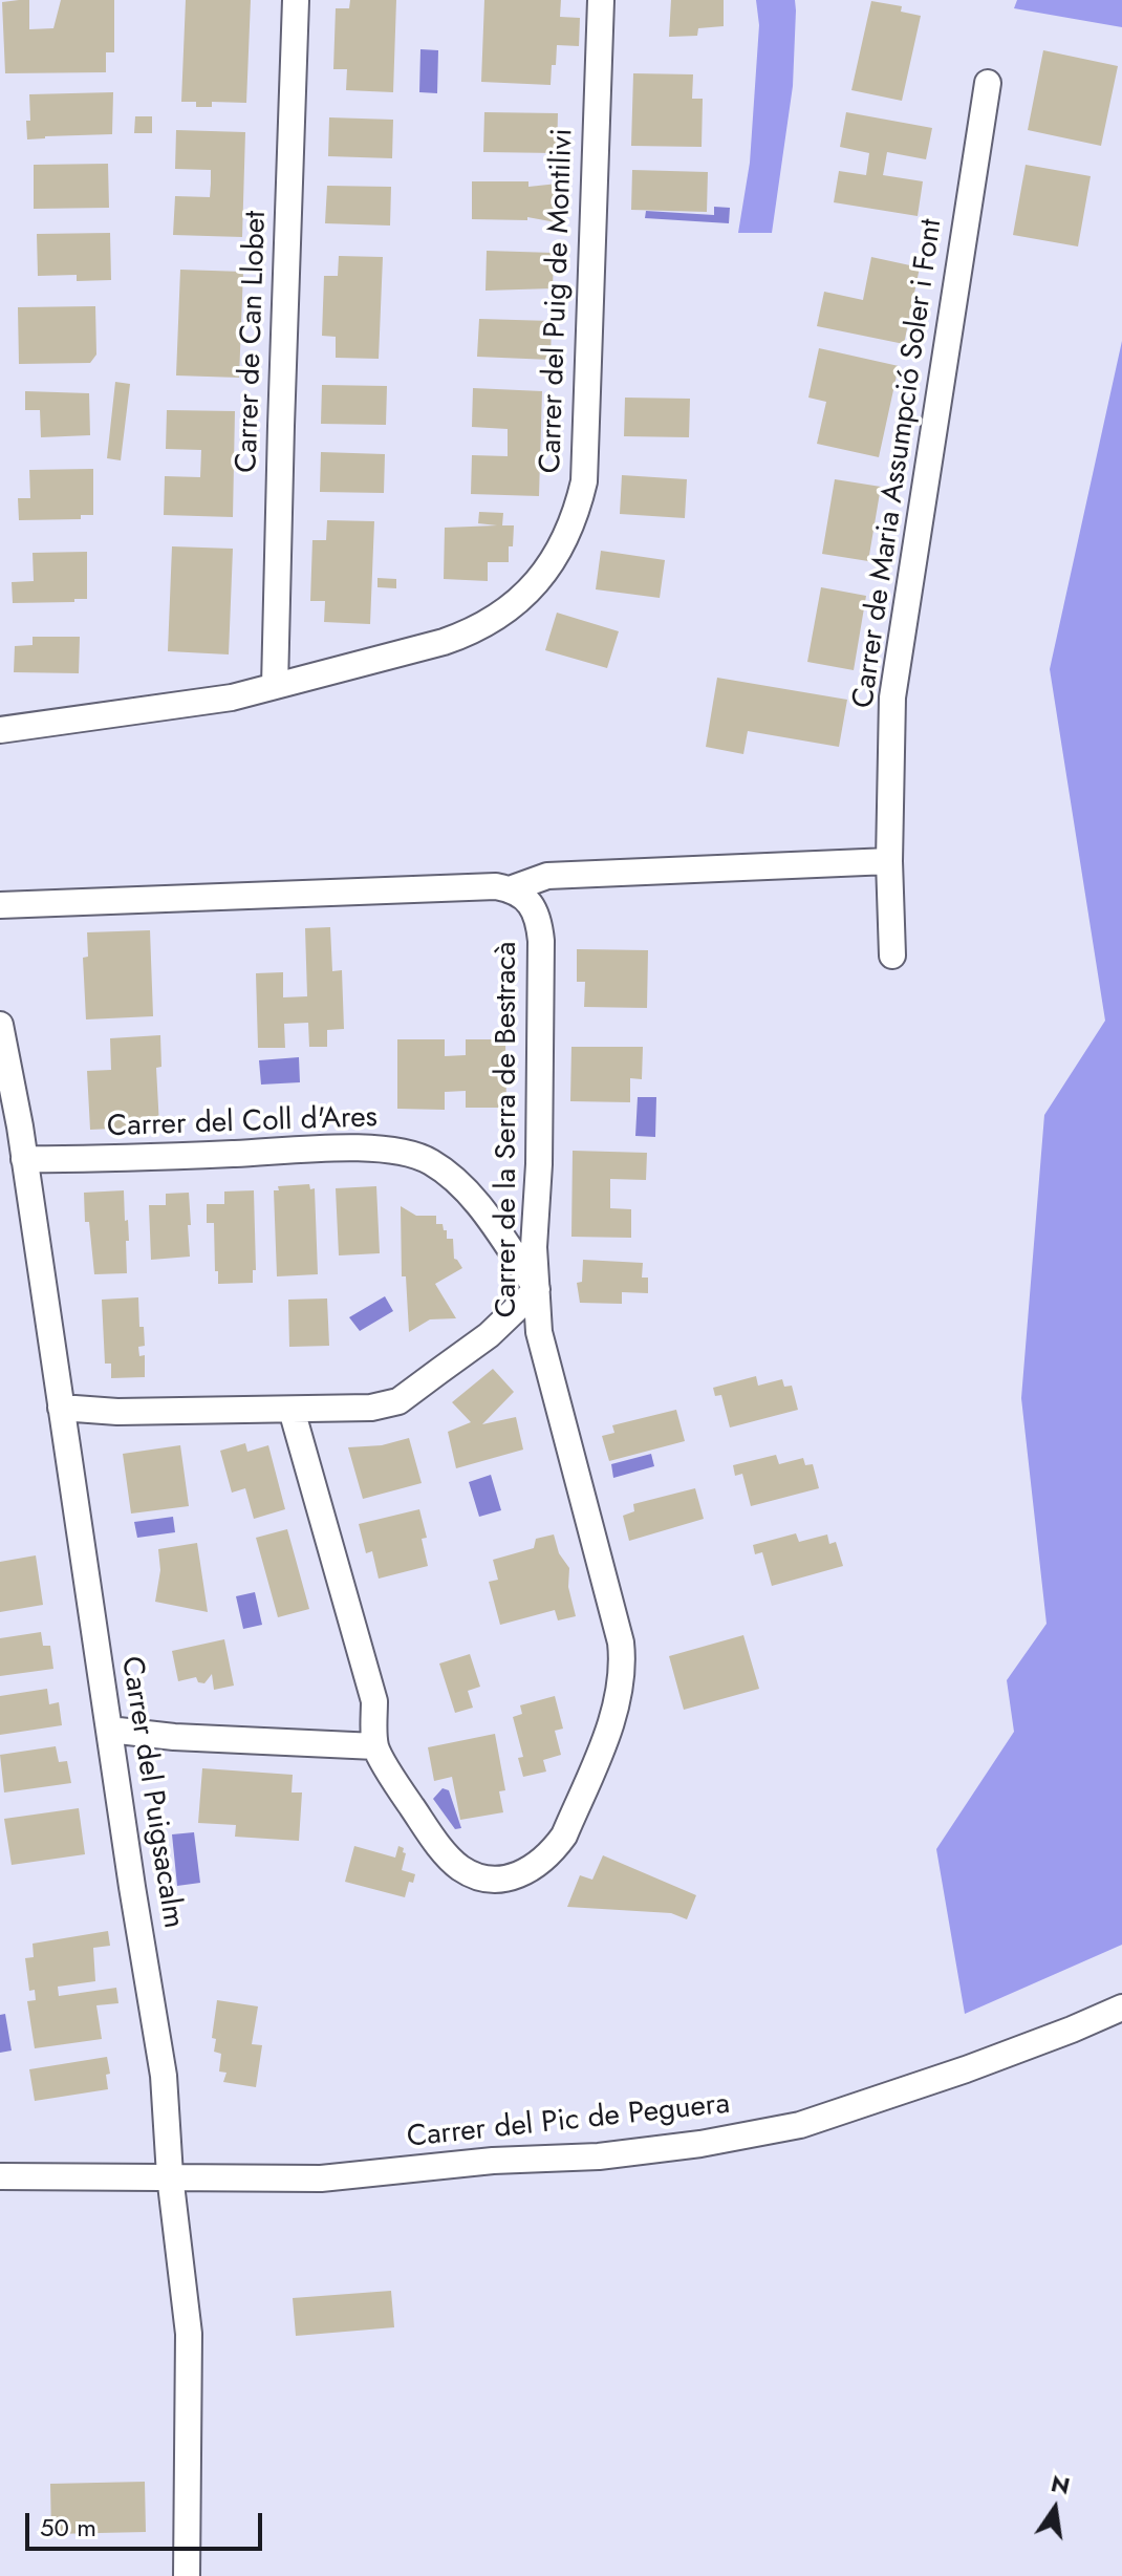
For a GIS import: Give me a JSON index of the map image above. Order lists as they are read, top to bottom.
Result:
{
  "streets": {
    "street": [
      "Carrer del Puig de Montilivi",
      "Carrer de Can Llobet",
      "Carrer de Maria Assumpció Soler i Font",
      "Carrer del Coll d'Ares",
      "Carrer de la Serra de Bestracà",
      "Carrer del Puigsacalm",
      "Carrer del Pic de Peguera"
    ]
  },
  "crossings": [
    ["Carrer del Puig de Montilivi", "Carrer de Can Llobet"],
    ["Carrer del Coll d'Ares", "Carrer de la Serra de Bestracà"],
    ["Carrer del Coll d'Ares", "Carrer del Puigsacalm"],
    ["Carrer del Puigsacalm", "Carrer del Pic de Peguera"]
  ],
  "scale_bar": "50 m",
  "north": "top"
}
